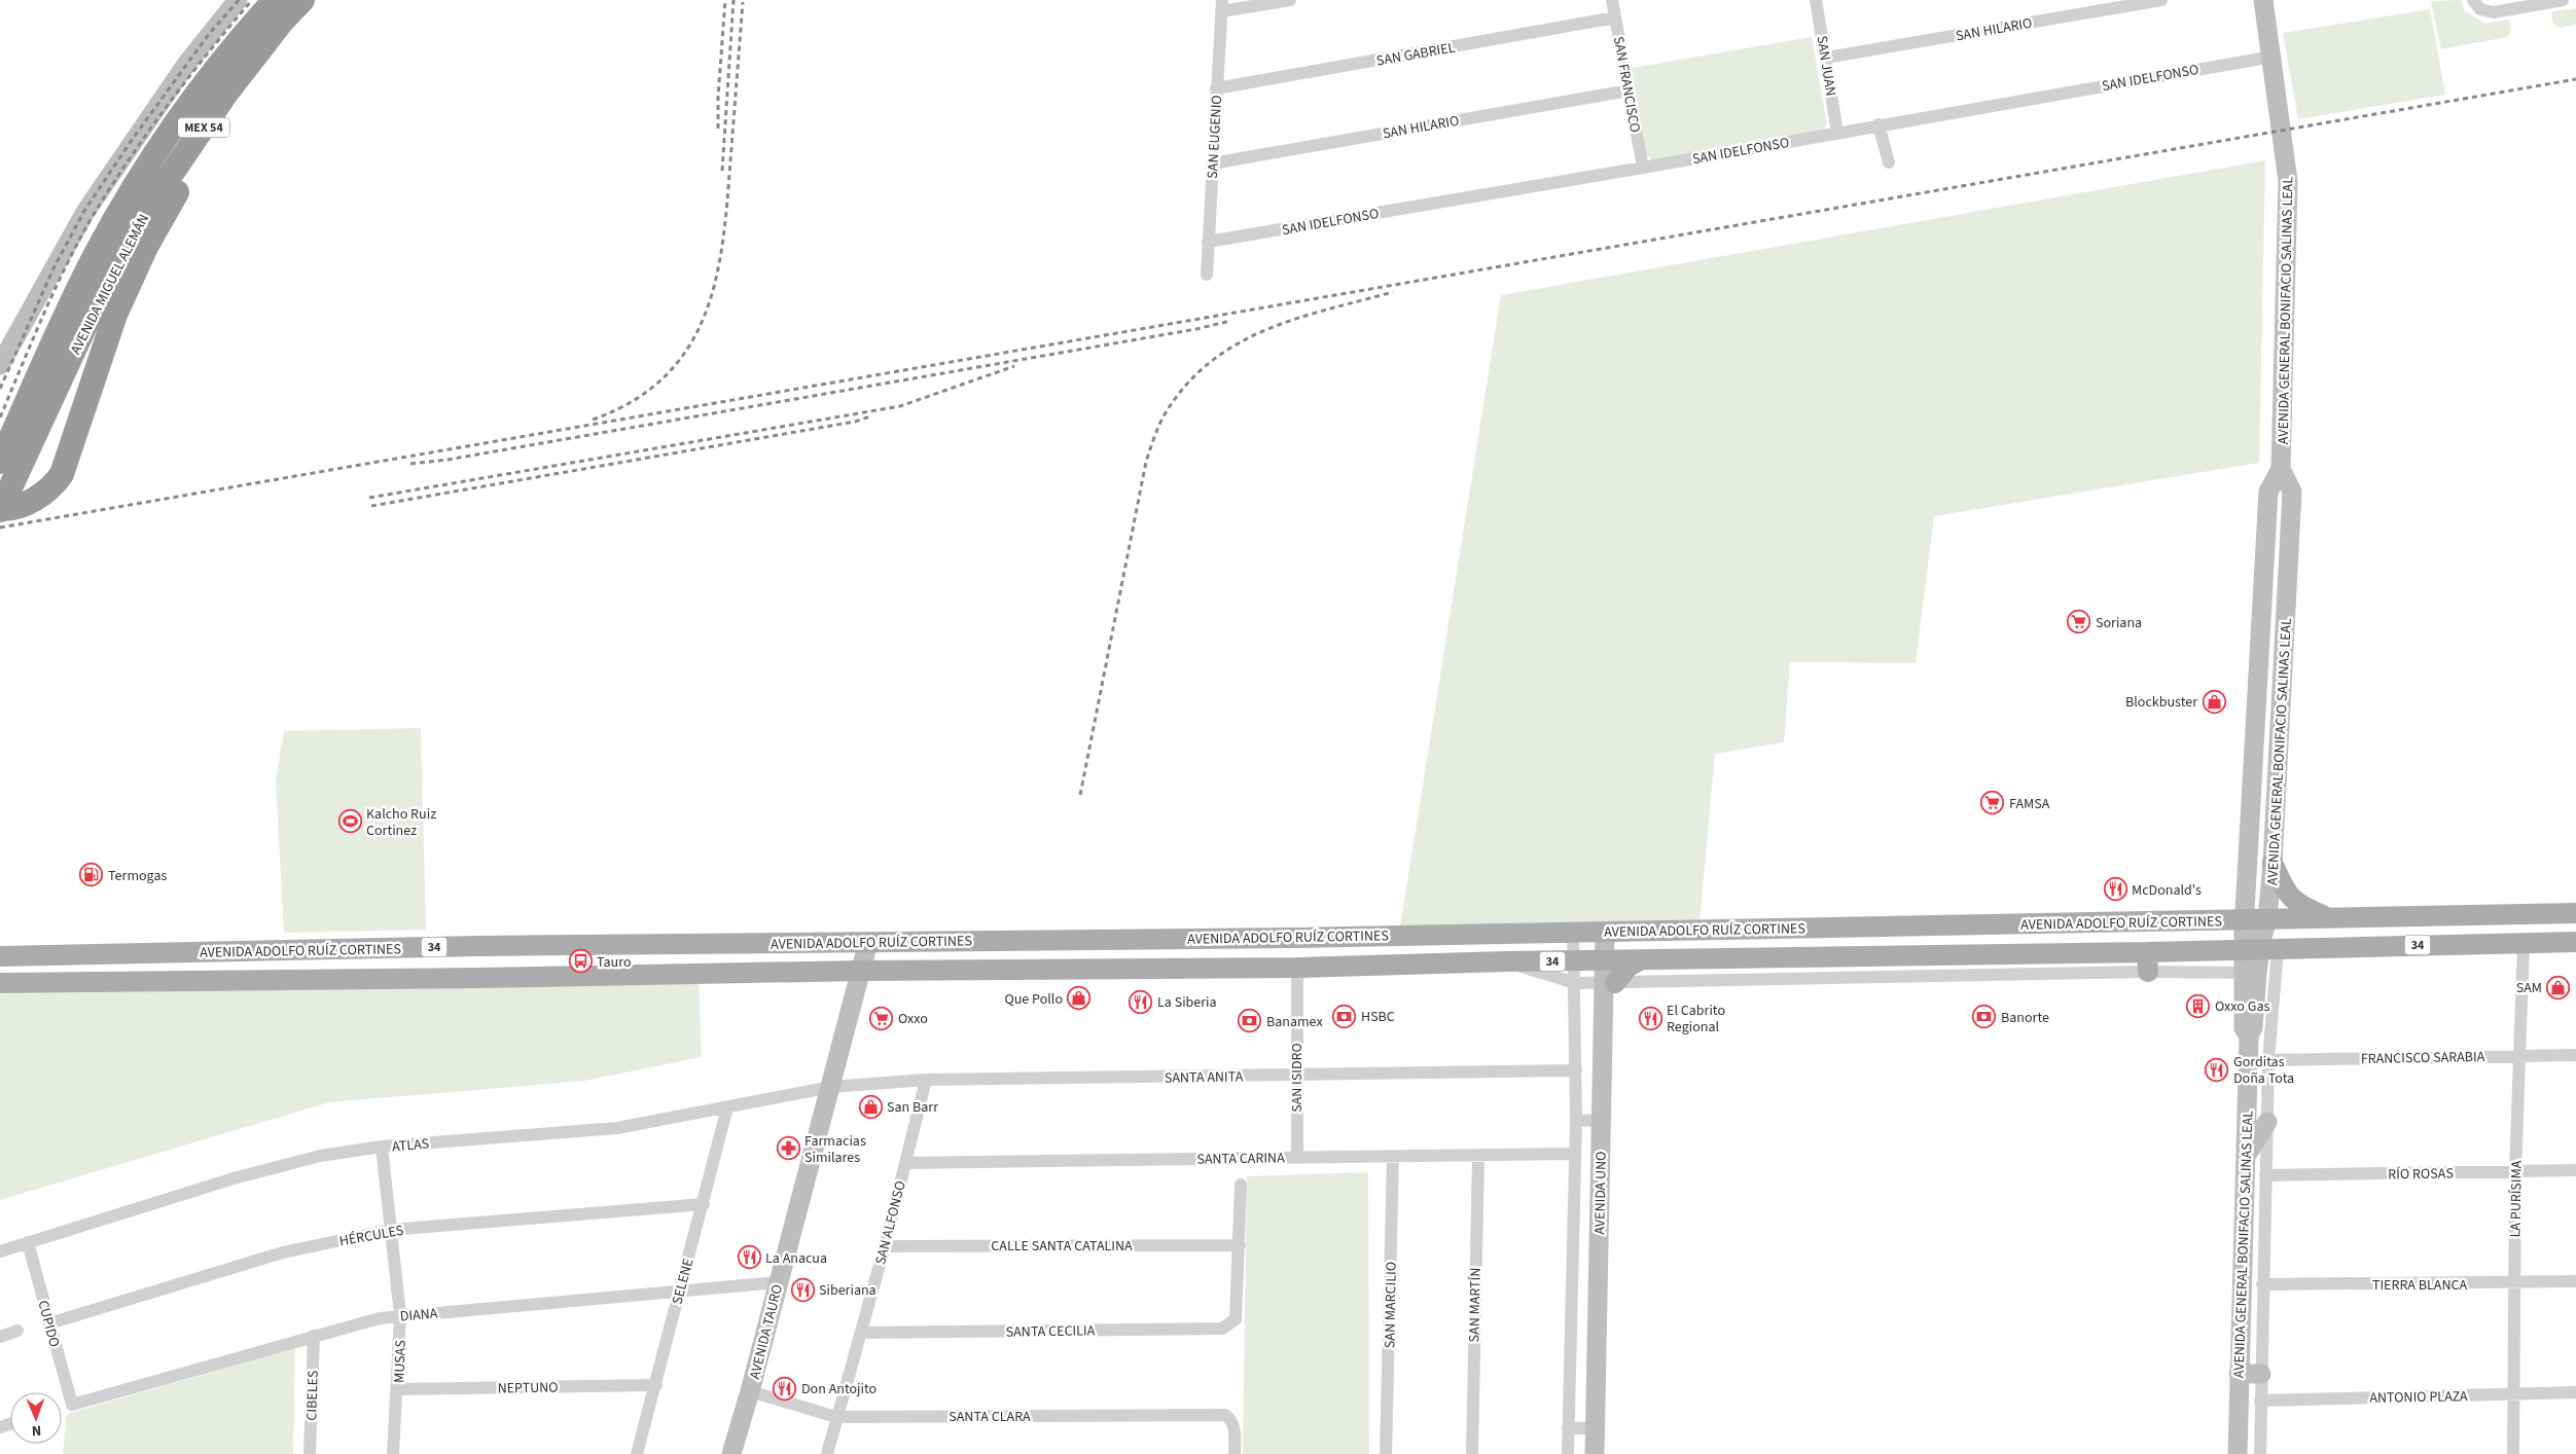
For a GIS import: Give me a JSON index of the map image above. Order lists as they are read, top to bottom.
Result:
{
  "streets": {
    "highway": ["MEX 54", "AVENIDA MIGUEL ALEMÁN"],
    "main road": ["AVENIDA ADOLFO RUÍZ CORTINES", "34"],
    "street": [
      "SAN HILARIO",
      "SAN GABRIEL",
      "SAN JUAN",
      "SAN IDELFONSO",
      "SAN FRANCISCO",
      "SAN EUGENIO",
      "AVENIDA GENERAL BONIFACIO SALINAS LEAL",
      "FRANCISCO SARABIA",
      "SANTA ANITA",
      "SAN ISIDRO",
      "ATLAS",
      "SANTA CARINA",
      "RÍO ROSAS",
      "AVENIDA UNO",
      "LA PURÍSIMA",
      "SAN ALFONSO",
      "HÉRCULES",
      "CALLE SANTA CATALINA",
      "SELENE",
      "TIERRA BLANCA",
      "SAN MARCILIO",
      "SAN MARTÍN",
      "DIANA",
      "CUPIDO",
      "SANTA CECILIA",
      "AVENIDA TAURO",
      "MUSAS",
      "NEPTUNO",
      "CIBELES",
      "ANTONIO PLAZA",
      "SANTA CLARA"
    ]
  },
  "crossings": [
    ["SAN HILARIO", "SAN JUAN"],
    ["SAN HILARIO", "SAN FRANCISCO"],
    ["SAN HILARIO", "SAN EUGENIO"],
    ["SAN GABRIEL", "SAN FRANCISCO"],
    ["SAN GABRIEL", "SAN EUGENIO"],
    ["SAN JUAN", "SAN IDELFONSO"],
    ["SAN IDELFONSO", "SAN FRANCISCO"],
    ["SAN IDELFONSO", "SAN EUGENIO"],
    ["SAN IDELFONSO", "AVENIDA GENERAL BONIFACIO SALINAS LEAL"],
    ["AVENIDA GENERAL BONIFACIO SALINAS LEAL", "AVENIDA ADOLFO RUÍZ CORTINES"],
    ["AVENIDA ADOLFO RUÍZ CORTINES", "SAN ISIDRO"],
    ["AVENIDA ADOLFO RUÍZ CORTINES", "AVENIDA UNO"],
    ["AVENIDA ADOLFO RUÍZ CORTINES", "LA PURÍSIMA"],
    ["AVENIDA ADOLFO RUÍZ CORTINES", "AVENIDA TAURO"],
    ["FRANCISCO SARABIA", "LA PURÍSIMA"],
    ["SANTA ANITA", "SAN ISIDRO"],
    ["SANTA ANITA", "ATLAS"],
    ["SANTA ANITA", "AVENIDA UNO"],
    ["SANTA ANITA", "SAN ALFONSO"],
    ["SANTA ANITA", "AVENIDA TAURO"],
    ["SAN ISIDRO", "SANTA CARINA"],
    ["ATLAS", "SELENE"],
    ["ATLAS", "CUPIDO"],
    ["ATLAS", "AVENIDA TAURO"],
    ["ATLAS", "MUSAS"],
    ["SANTA CARINA", "AVENIDA UNO"],
    ["SANTA CARINA", "SAN ALFONSO"],
    ["SANTA CARINA", "SAN MARCILIO"],
    ["SANTA CARINA", "SAN MARTÍN"],
    ["RÍO ROSAS", "LA PURÍSIMA"],
    ["LA PURÍSIMA", "TIERRA BLANCA"],
    ["LA PURÍSIMA", "ANTONIO PLAZA"],
    ["SAN ALFONSO", "CALLE SANTA CATALINA"],
    ["SAN ALFONSO", "SANTA CECILIA"],
    ["SAN ALFONSO", "SANTA CLARA"],
    ["HÉRCULES", "SELENE"],
    ["HÉRCULES", "CUPIDO"],
    ["HÉRCULES", "MUSAS"],
    ["CALLE SANTA CATALINA", "SANTA CECILIA"],
    ["SELENE", "DIANA"],
    ["SELENE", "NEPTUNO"],
    ["DIANA", "CUPIDO"],
    ["DIANA", "AVENIDA TAURO"],
    ["DIANA", "MUSAS"],
    ["DIANA", "CIBELES"],
    ["AVENIDA TAURO", "SANTA CLARA"],
    ["MUSAS", "NEPTUNO"]
  ],
  "places": {
    "supermarket": ["Soriana", "FAMSA", "Oxxo"],
    "shop": [
      "Blockbuster",
      "SAM",
      "Que Pollo",
      "San Barr"
    ],
    "sports": ["Kalcho Ruiz Cortinez"],
    "fuel station": ["Termogas"],
    "restaurant": [
      "McDonald's",
      "La Siberia",
      "El Cabrito Regional",
      "Gorditas Doña Tota",
      "La Anacua",
      "Siberiana",
      "Don Antojito"
    ],
    "bus stop": ["Tauro"],
    "building": ["Oxxo Gas"],
    "bank": ["HSBC", "Banorte", "Banamex"],
    "pharmacy": ["Farmacias Similares"]
  },
  "north": "bottom"
}
